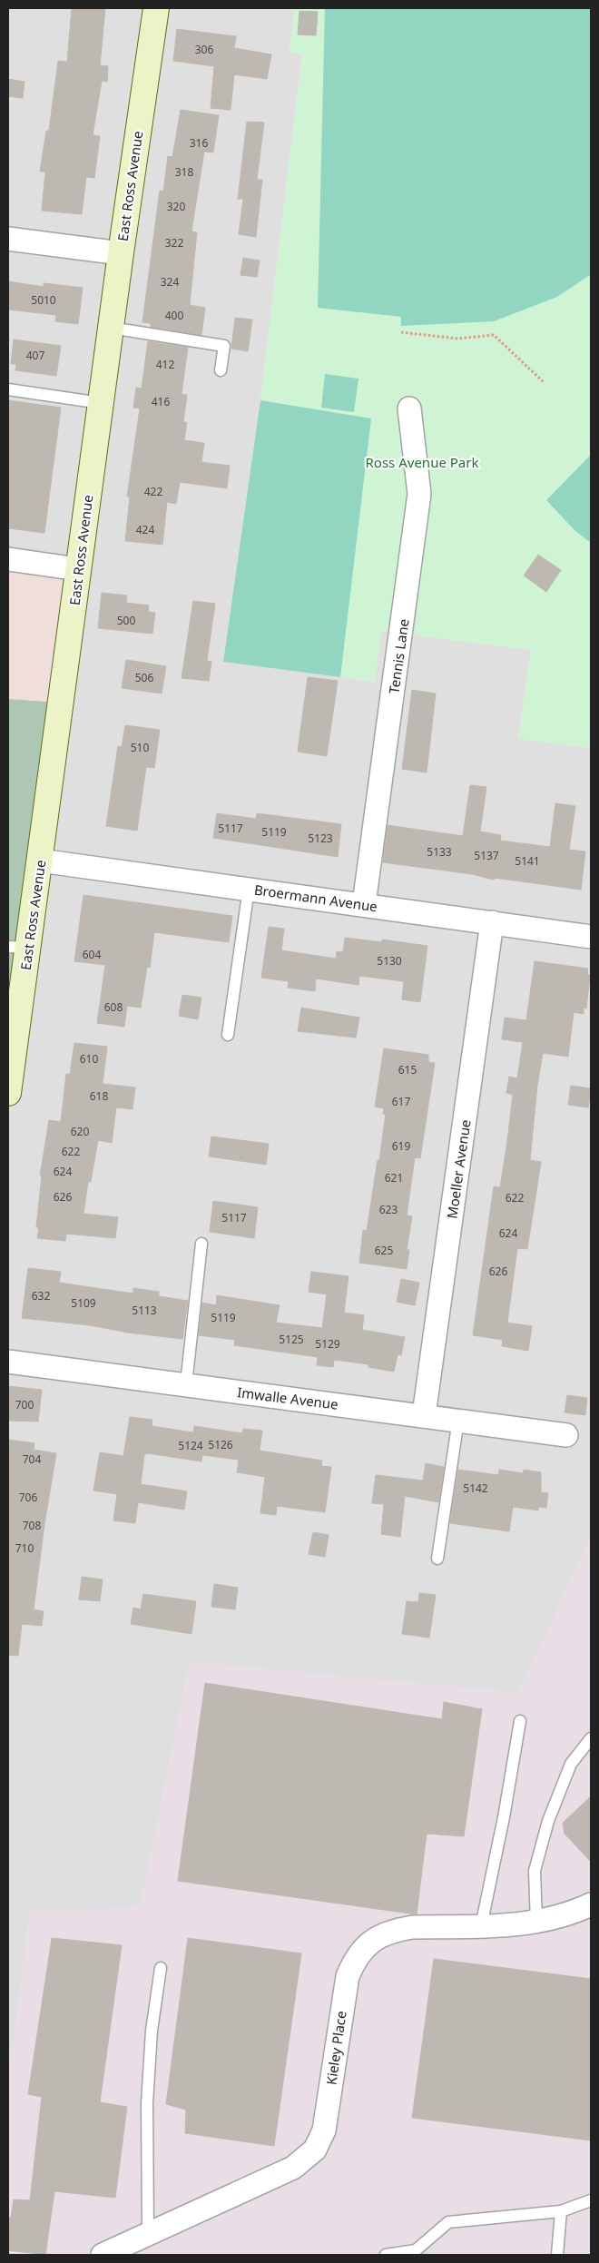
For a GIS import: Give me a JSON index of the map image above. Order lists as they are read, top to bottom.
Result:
{
  "streets": {
    "street": [
      "East Ross Avenue",
      "Tennis Lane",
      "Broermann Avenue",
      "Moeller Avenue",
      "Imwalle Avenue",
      "Kieley Place"
    ]
  },
  "crossings": [
    ["East Ross Avenue", "Broermann Avenue"],
    ["Tennis Lane", "Broermann Avenue"],
    ["Broermann Avenue", "Moeller Avenue"],
    ["Moeller Avenue", "Imwalle Avenue"]
  ],
  "parks": ["Ross Avenue Park"],
  "house_numbers": [
    "306",
    "316",
    "318",
    "320",
    "322",
    "324",
    "5010",
    "400",
    "407",
    "412",
    "416",
    "422",
    "424",
    "500",
    "506",
    "510",
    "5117",
    "5119",
    "5123",
    "5133",
    "5137",
    "5141",
    "604",
    "5130",
    "608",
    "610",
    "615",
    "618",
    "617",
    "620",
    "619",
    "622",
    "624",
    "621",
    "626",
    "622",
    "623",
    "5117",
    "624",
    "625",
    "626",
    "632",
    "5109",
    "5113",
    "5119",
    "5125",
    "5129",
    "700",
    "5126",
    "5124",
    "704",
    "5142",
    "706",
    "708",
    "710"
  ]
}
